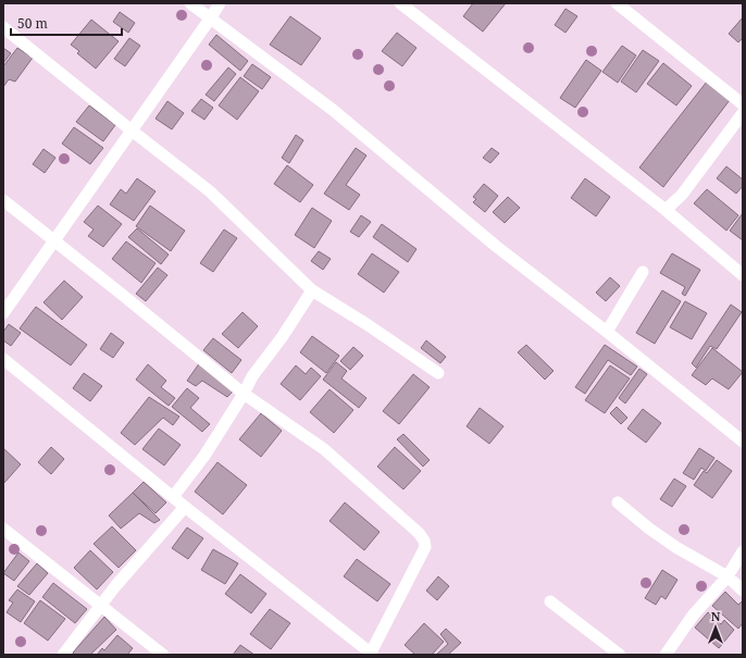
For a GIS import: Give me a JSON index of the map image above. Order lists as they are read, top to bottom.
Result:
{
  "scale_bar": "50 m",
  "north": "top"
}
